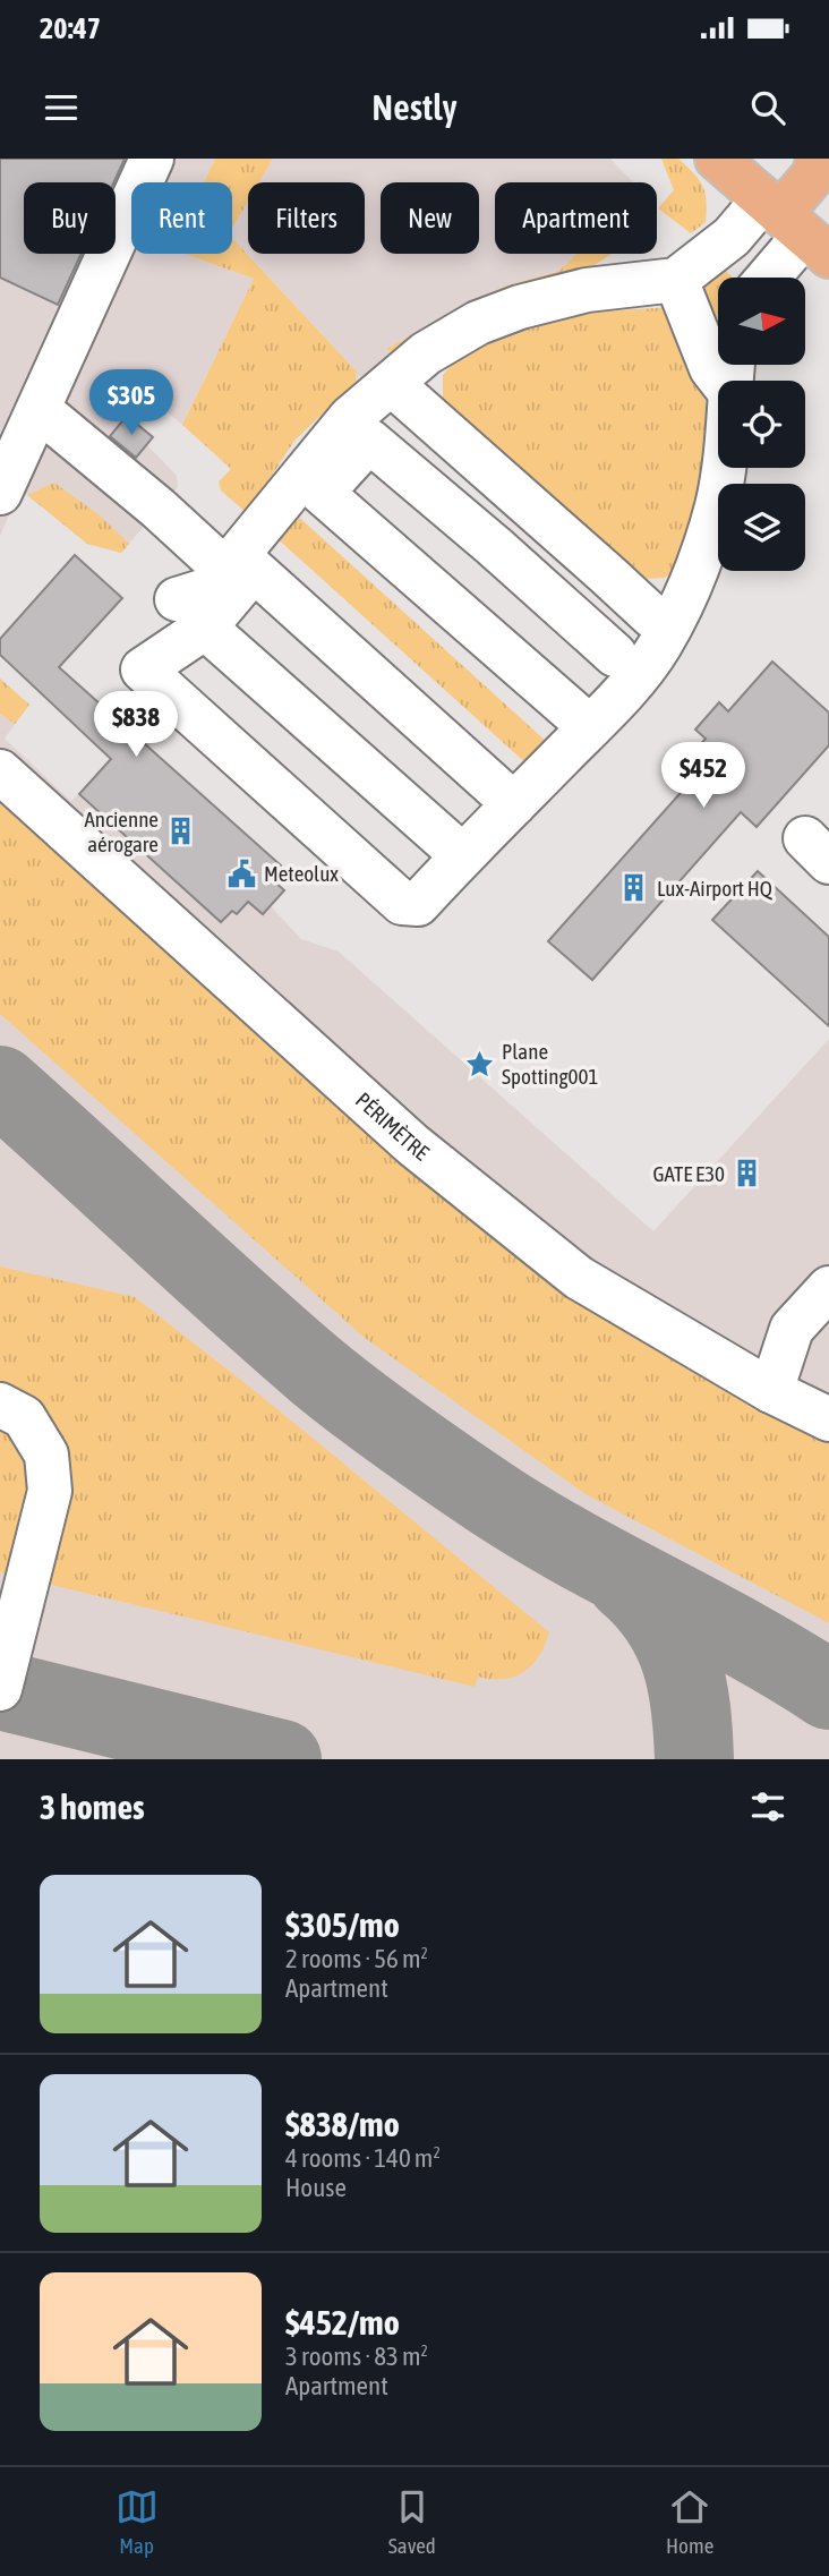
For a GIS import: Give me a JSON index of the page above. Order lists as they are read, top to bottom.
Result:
{
  "streets": {
    "lane": ["PÉRIMÈTRE"]
  },
  "places": {
    "building": ["Ancienne aérogare", "Lux-Airport HQ", "GATE E30"],
    "public building": ["Meteolux"],
    "place": ["Plane Spotting001"]
  },
  "north": "right",
  "page": {
    "status": "20:47",
    "header": "Nestly",
    "chip": [
      "Buy",
      "Rent",
      "Filters",
      "New",
      "Apartment"
    ],
    "price": ["$305", "$838", "$452"],
    "heading": "3 homes",
    "list": [
      {
        "name": "$305/mo",
        "note": "2 rooms · 56 m² · Apartment"
      },
      {
        "name": "$838/mo",
        "note": "4 rooms · 140 m² · House"
      },
      {
        "name": "$452/mo",
        "note": "3 rooms · 83 m² · Apartment"
      }
    ],
    "tabs": ["Map", "Saved", "Home"]
  }
}
